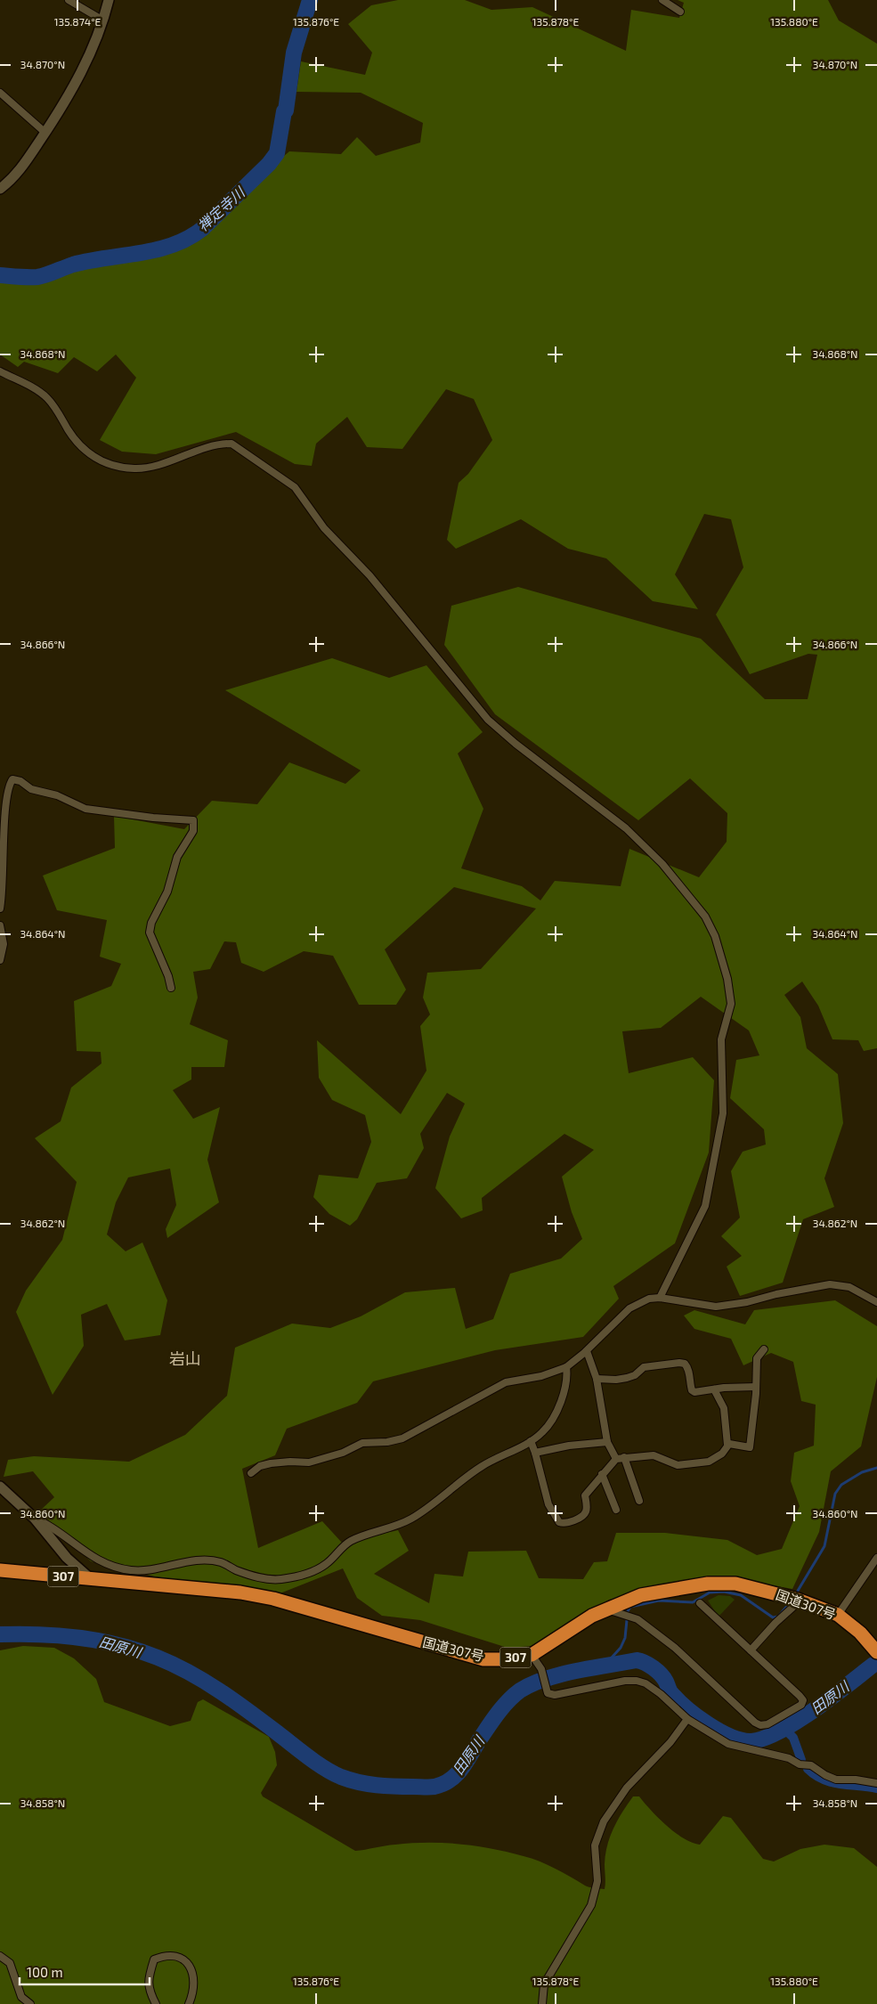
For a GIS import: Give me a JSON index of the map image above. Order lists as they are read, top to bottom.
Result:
{
  "streets": {
    "highway": ["307", "国道307号"]
  },
  "districts": ["岩山"],
  "water": ["禅定寺川", "田原川"],
  "scale_bar": "100 m",
  "coordinates": [
    "135.874°E",
    "135.876°E",
    "135.878°E",
    "135.880°E",
    "34.870°N",
    "34.868°N",
    "34.866°N",
    "34.864°N",
    "34.862°N",
    "34.860°N",
    "34.858°N"
  ]
}
